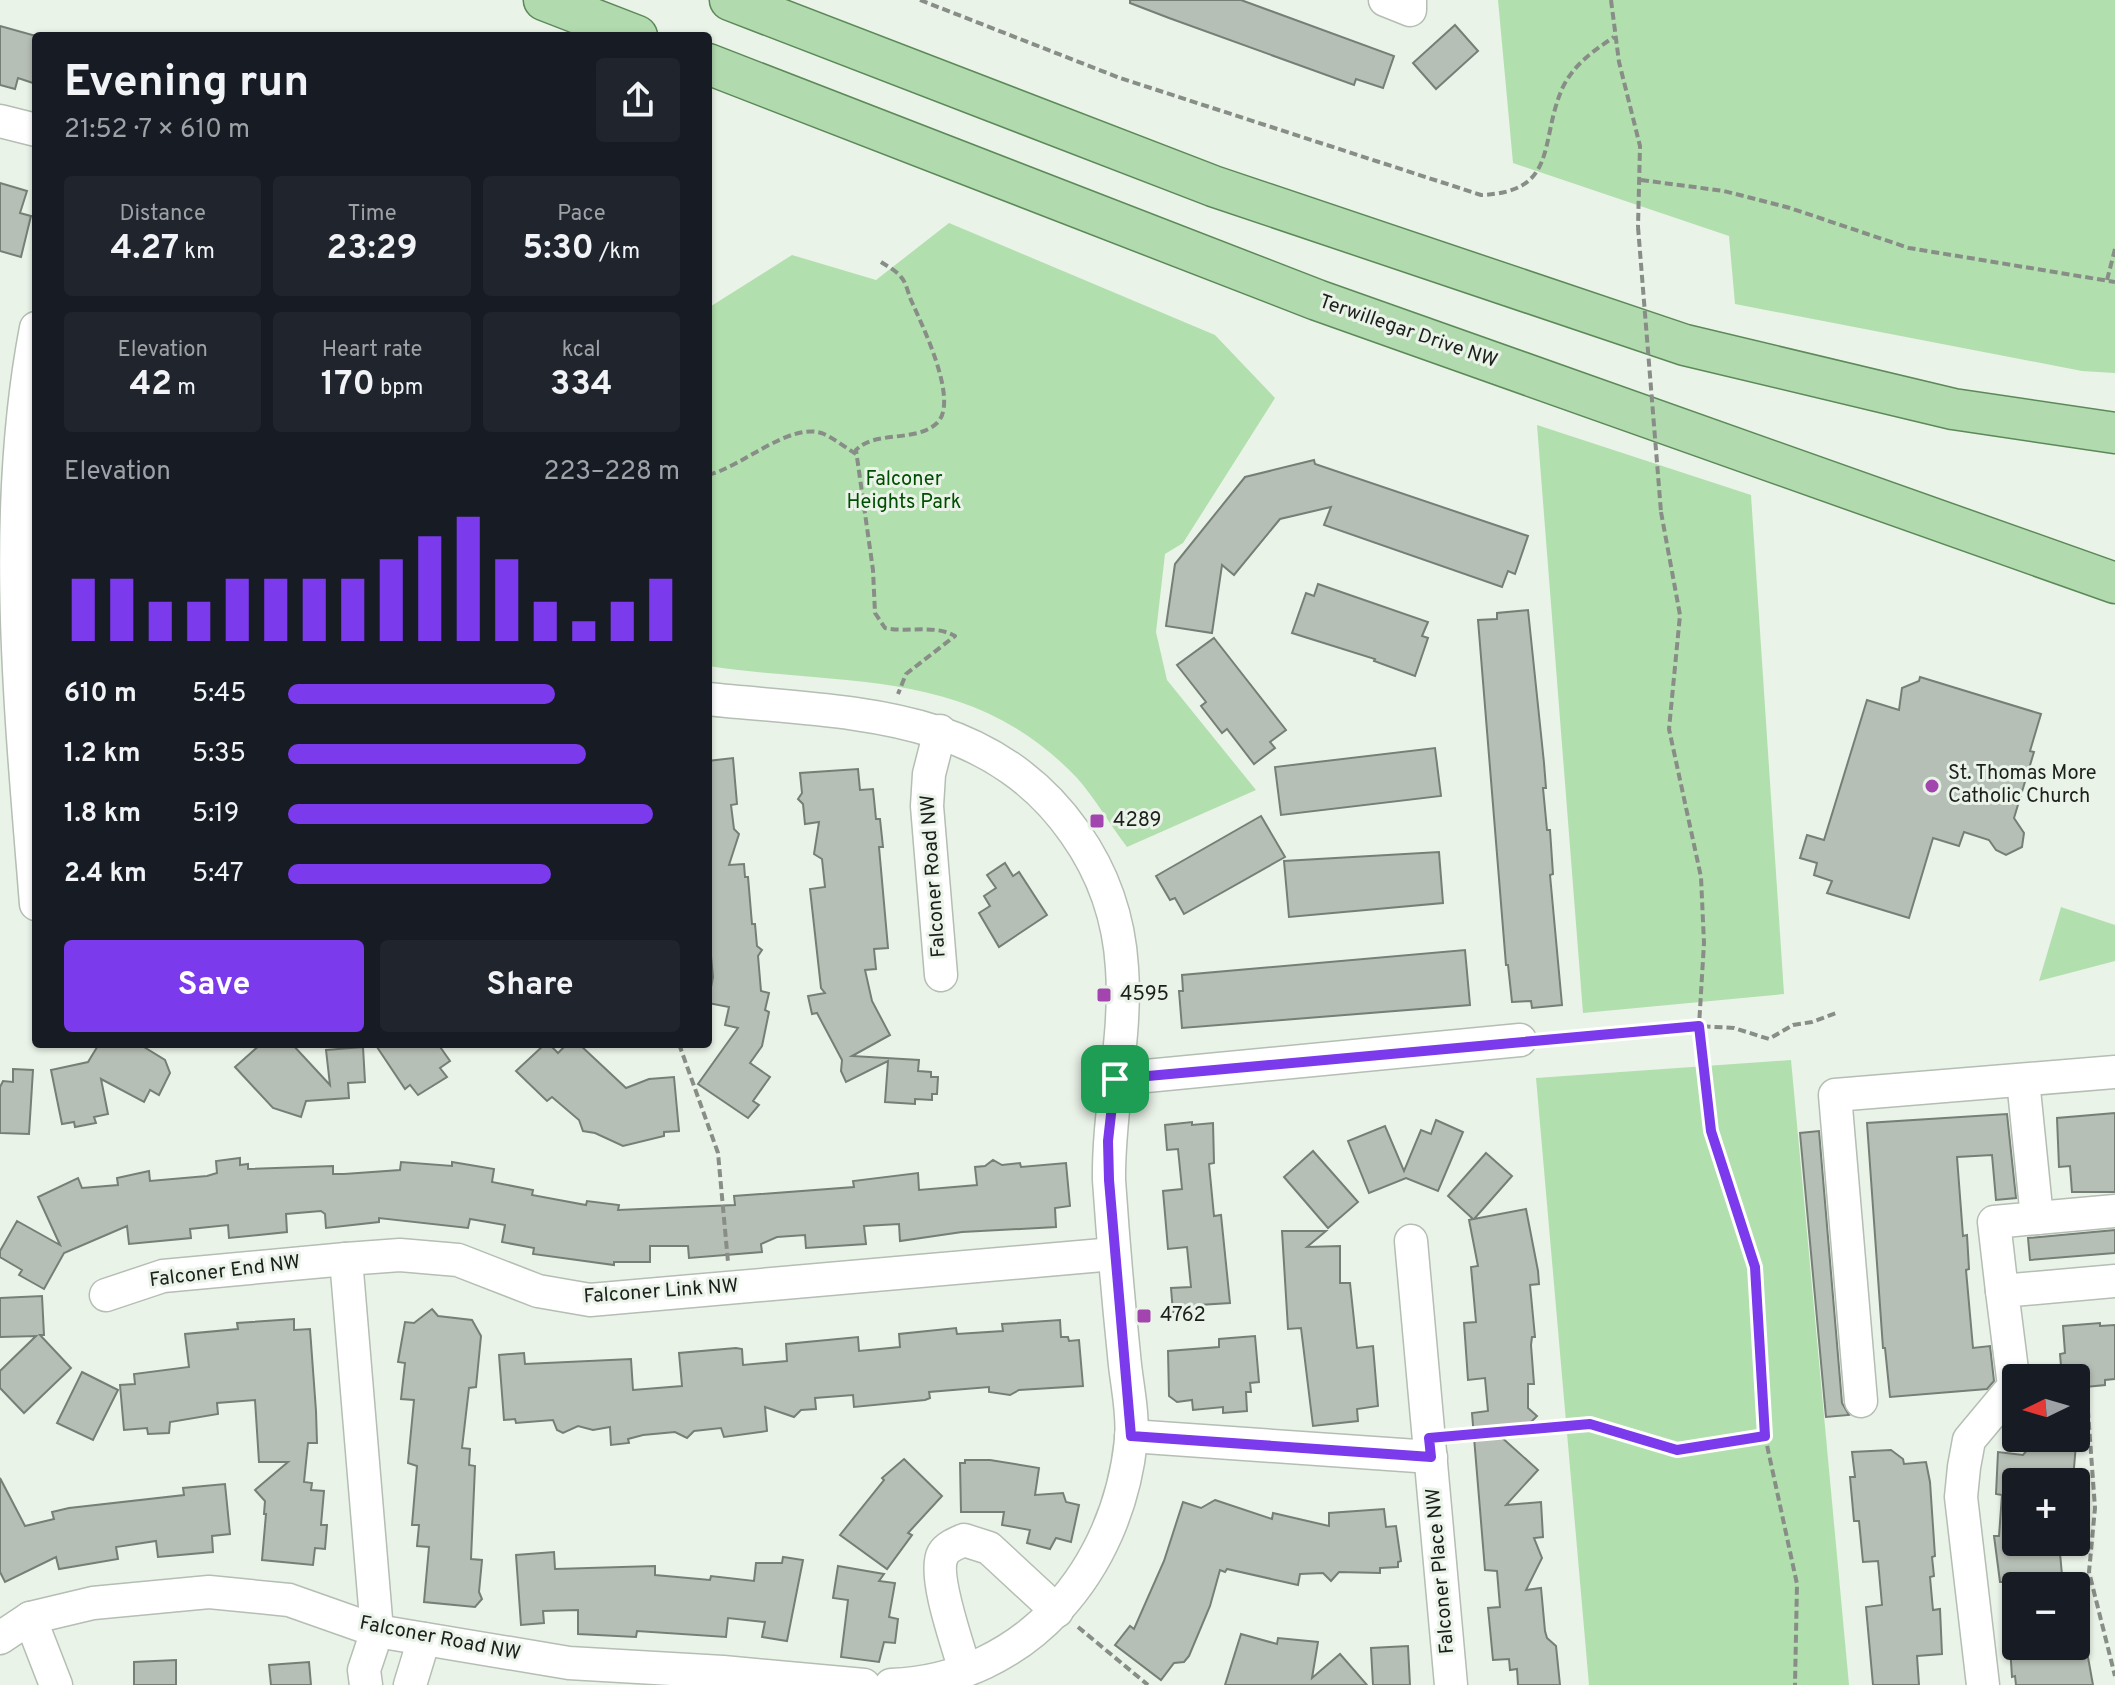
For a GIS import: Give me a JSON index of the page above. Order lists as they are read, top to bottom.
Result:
{
  "streets": {
    "main road": ["Terwillegar Drive NW"],
    "street": [
      "Falconer Road NW",
      "Falconer End NW",
      "Falconer Link NW",
      "Falconer Place NW"
    ]
  },
  "crossings": [
    ["Falconer End NW", "Falconer Link NW"]
  ],
  "parks": ["Falconer Heights Park"],
  "places": {
    "other": ["St. Thomas More Catholic Church"],
    "transit": ["4289", "4595", "4762"]
  },
  "north": "left",
  "page": {
    "heading": ["Evening run", "21:52 · 7 × 610 m"],
    "stats": [
      ["Distance", "4.27 km"],
      ["Time", "23:29"],
      ["Pace", "5:30 /km"],
      ["Elevation", "42 m"],
      ["Heart rate", "170 bpm"],
      ["kcal", "334"]
    ],
    "chart": ["Elevation", "223–228 m"],
    "list": [
      {
        "name": "610 m",
        "note": "5:45"
      },
      {
        "name": "1.2 km",
        "note": "5:35"
      },
      {
        "name": "1.8 km",
        "note": "5:19"
      },
      {
        "name": "2.4 km",
        "note": "5:47"
      }
    ],
    "buttons": ["Save", "Share"],
    "map_buttons": ["+", "−"]
  }
}
